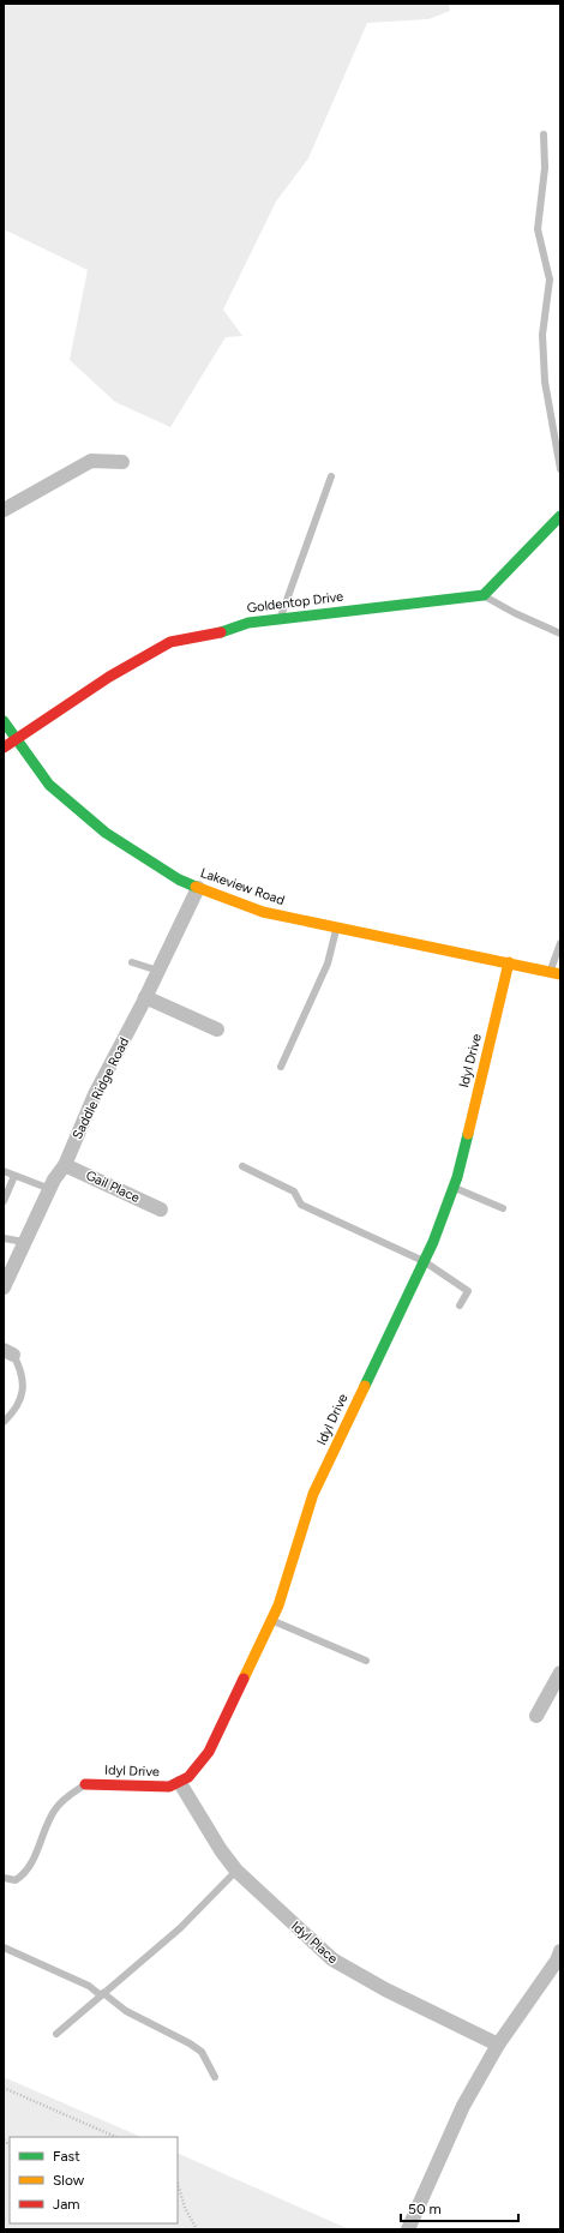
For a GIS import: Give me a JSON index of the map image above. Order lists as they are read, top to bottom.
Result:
{
  "streets": {
    "street": [
      "Goldentop Drive",
      "Lakeview Road",
      "Idyl Drive",
      "Saddle Ridge Road",
      "Gail Place",
      "Idyl Place"
    ]
  },
  "crossings": [
    ["Goldentop Drive", "Lakeview Road"],
    ["Lakeview Road", "Idyl Drive"],
    ["Lakeview Road", "Saddle Ridge Road"],
    ["Idyl Drive", "Idyl Place"],
    ["Saddle Ridge Road", "Gail Place"]
  ],
  "legend": ["Fast", "Slow", "Jam"],
  "scale_bar": "50 m"
}
